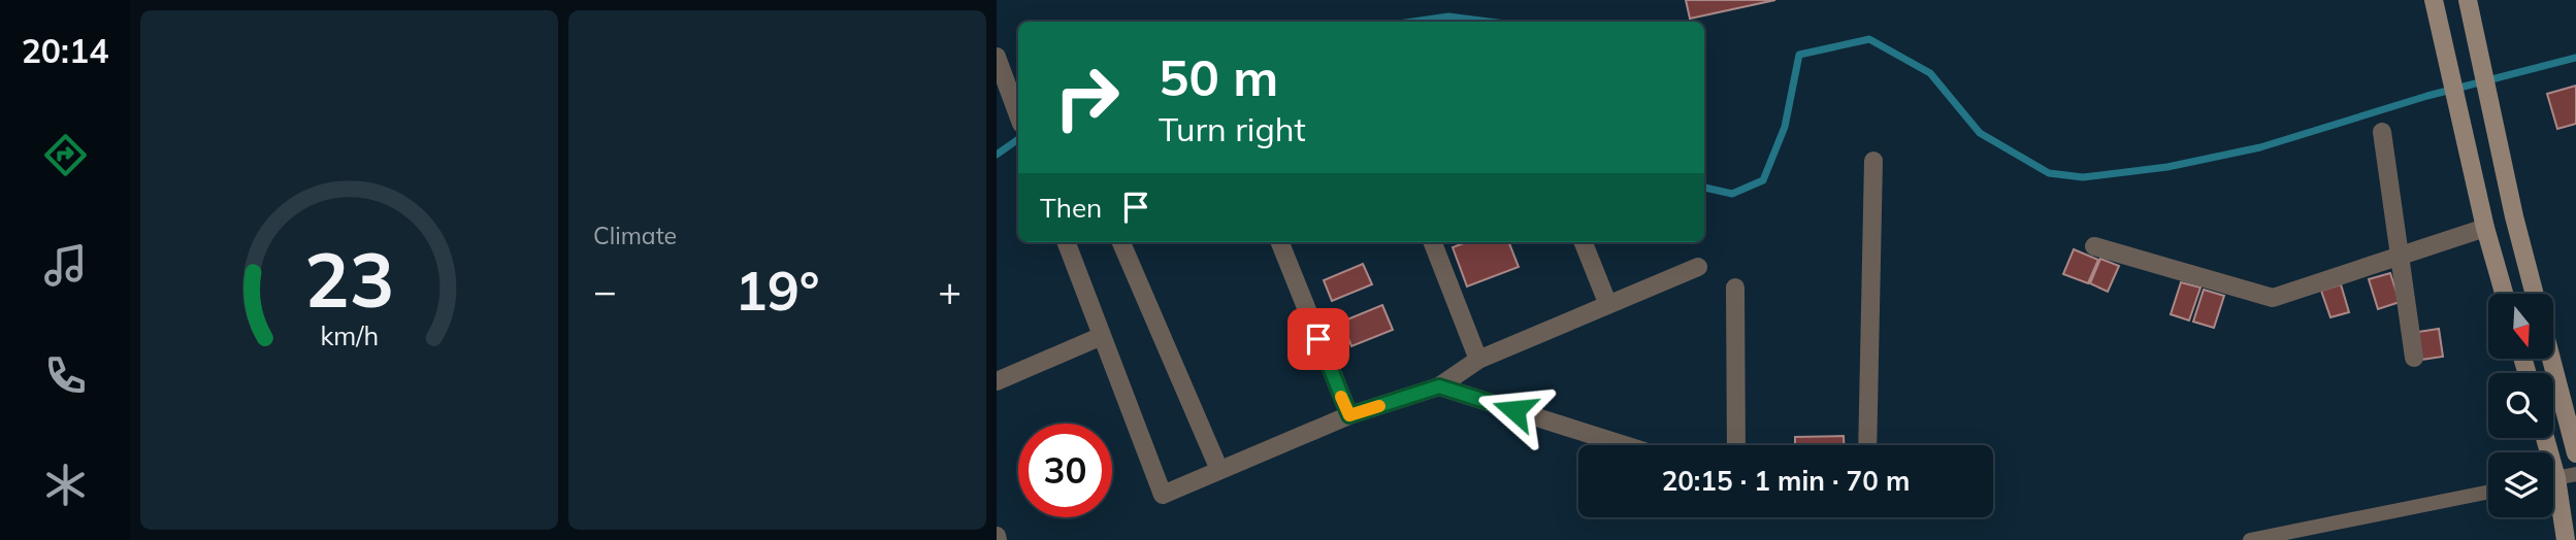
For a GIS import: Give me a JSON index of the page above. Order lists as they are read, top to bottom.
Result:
{
  "north": "bottom",
  "page": {
    "tabs": "20:14",
    "tile": "Climate",
    "turn": ["50 m", "Turn right"],
    "then": "Then",
    "heat": ["−", "19°", "+"],
    "limit": "30",
    "trip": "20:15 · 1 min · 70 m",
    "gauge": ["23", "km/h"]
  }
}
